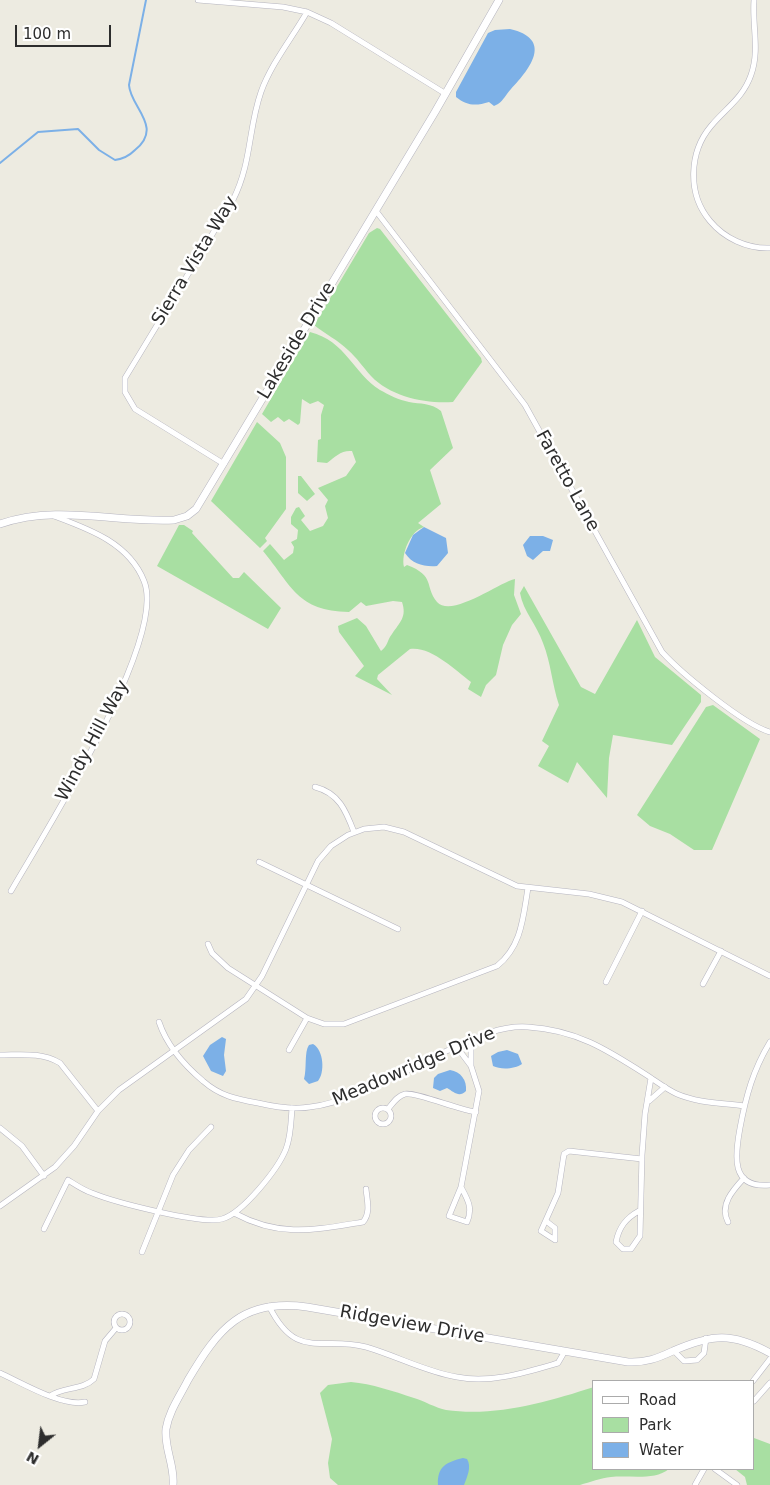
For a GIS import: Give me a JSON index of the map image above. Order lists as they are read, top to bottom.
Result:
{
  "streets": {
    "street": [
      "Sierra Vista Way",
      "Lakeside Drive",
      "Faretto Lane",
      "Windy Hill Way",
      "Meadowridge Drive",
      "Ridgeview Drive"
    ]
  },
  "crossings": [
    ["Sierra Vista Way", "Lakeside Drive"],
    ["Lakeside Drive", "Faretto Lane"],
    ["Lakeside Drive", "Windy Hill Way"]
  ],
  "legend": ["Road", "Park", "Water"],
  "scale_bar": "100 m",
  "north": "bottom left"
}
